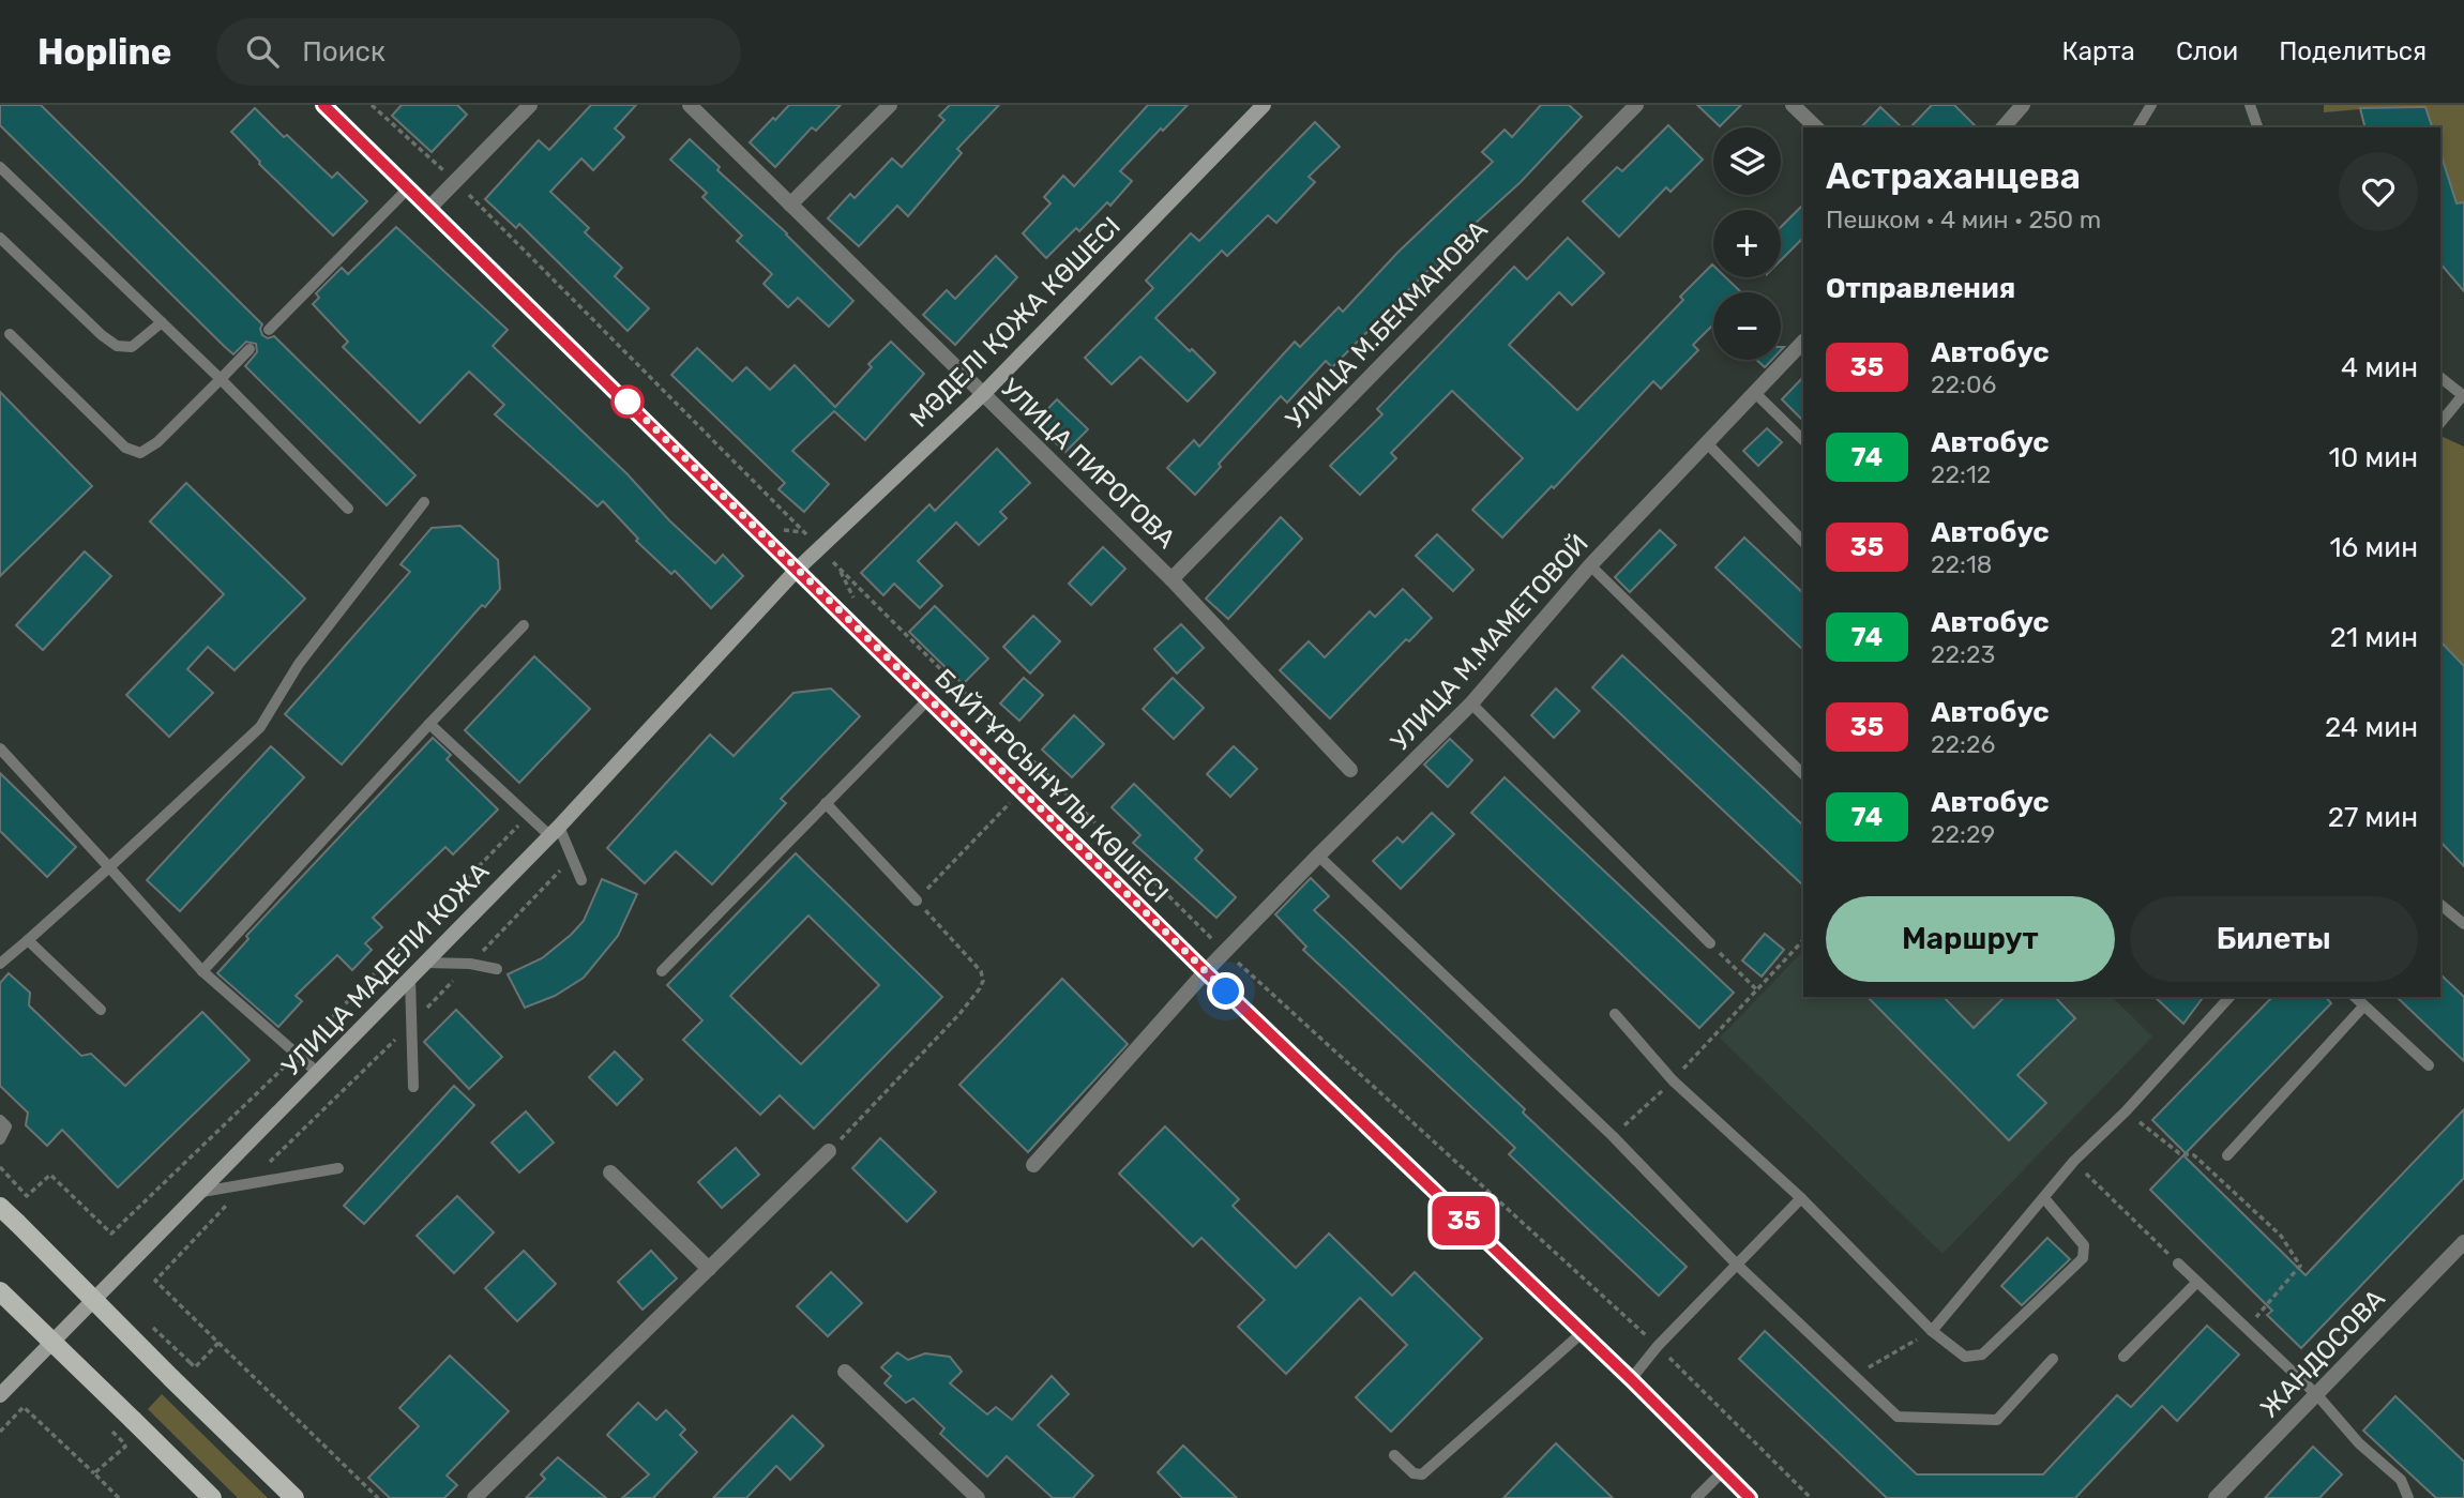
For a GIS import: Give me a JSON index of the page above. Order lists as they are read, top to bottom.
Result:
{
  "streets": {
    "main road": ["МӘДЕЛІ ҚОЖА КӨШЕСІ", "БАЙТҰРСЫНҰЛЫ КӨШЕСІ", "УЛИЦА МАДЕЛИ КОЖА"],
    "street": [
      "УЛИЦА М.БЕКМАНОВА",
      "УЛИЦА ПИРОГОВА",
      "УЛИЦА М.МАМЕТОВОЙ",
      "ЖАНДОСОВА"
    ]
  },
  "crossings": [
    ["МӘДЕЛІ ҚОЖА КӨШЕСІ", "УЛИЦА ПИРОГОВА"],
    ["МӘДЕЛІ ҚОЖА КӨШЕСІ", "БАЙТҰРСЫНҰЛЫ КӨШЕСІ"],
    ["МӘДЕЛІ ҚОЖА КӨШЕСІ", "УЛИЦА МАДЕЛИ КОЖА"],
    ["УЛИЦА М.БЕКМАНОВА", "УЛИЦА ПИРОГОВА"],
    ["УЛИЦА М.МАМЕТОВОЙ", "БАЙТҰРСЫНҰЛЫ КӨШЕСІ"],
    ["БАЙТҰРСЫНҰЛЫ КӨШЕСІ", "УЛИЦА МАДЕЛИ КОЖА"]
  ],
  "lines": ["bus line 35"],
  "page": {
    "header": "Hopline",
    "search": "Поиск",
    "nav": ["Карта", "Слои", "Поделиться"],
    "on_map": "35",
    "map_buttons": ["+", "−"],
    "heading": [
      ["Астраханцева", "Пешком · 4 мин · 250 m"],
      "Отправления"
    ],
    "list": [
      {
        "mark": "35",
        "name": "Автобус",
        "note": "22:06",
        "value": "4 мин"
      },
      {
        "mark": "74",
        "name": "Автобус",
        "note": "22:12",
        "value": "10 мин"
      },
      {
        "mark": "35",
        "name": "Автобус",
        "note": "22:18",
        "value": "16 мин"
      },
      {
        "mark": "74",
        "name": "Автобус",
        "note": "22:23",
        "value": "21 мин"
      },
      {
        "mark": "35",
        "name": "Автобус",
        "note": "22:26",
        "value": "24 мин"
      },
      {
        "mark": "74",
        "name": "Автобус",
        "note": "22:29",
        "value": "27 мин"
      }
    ],
    "buttons": ["Маршрут", "Билеты"]
  }
}
